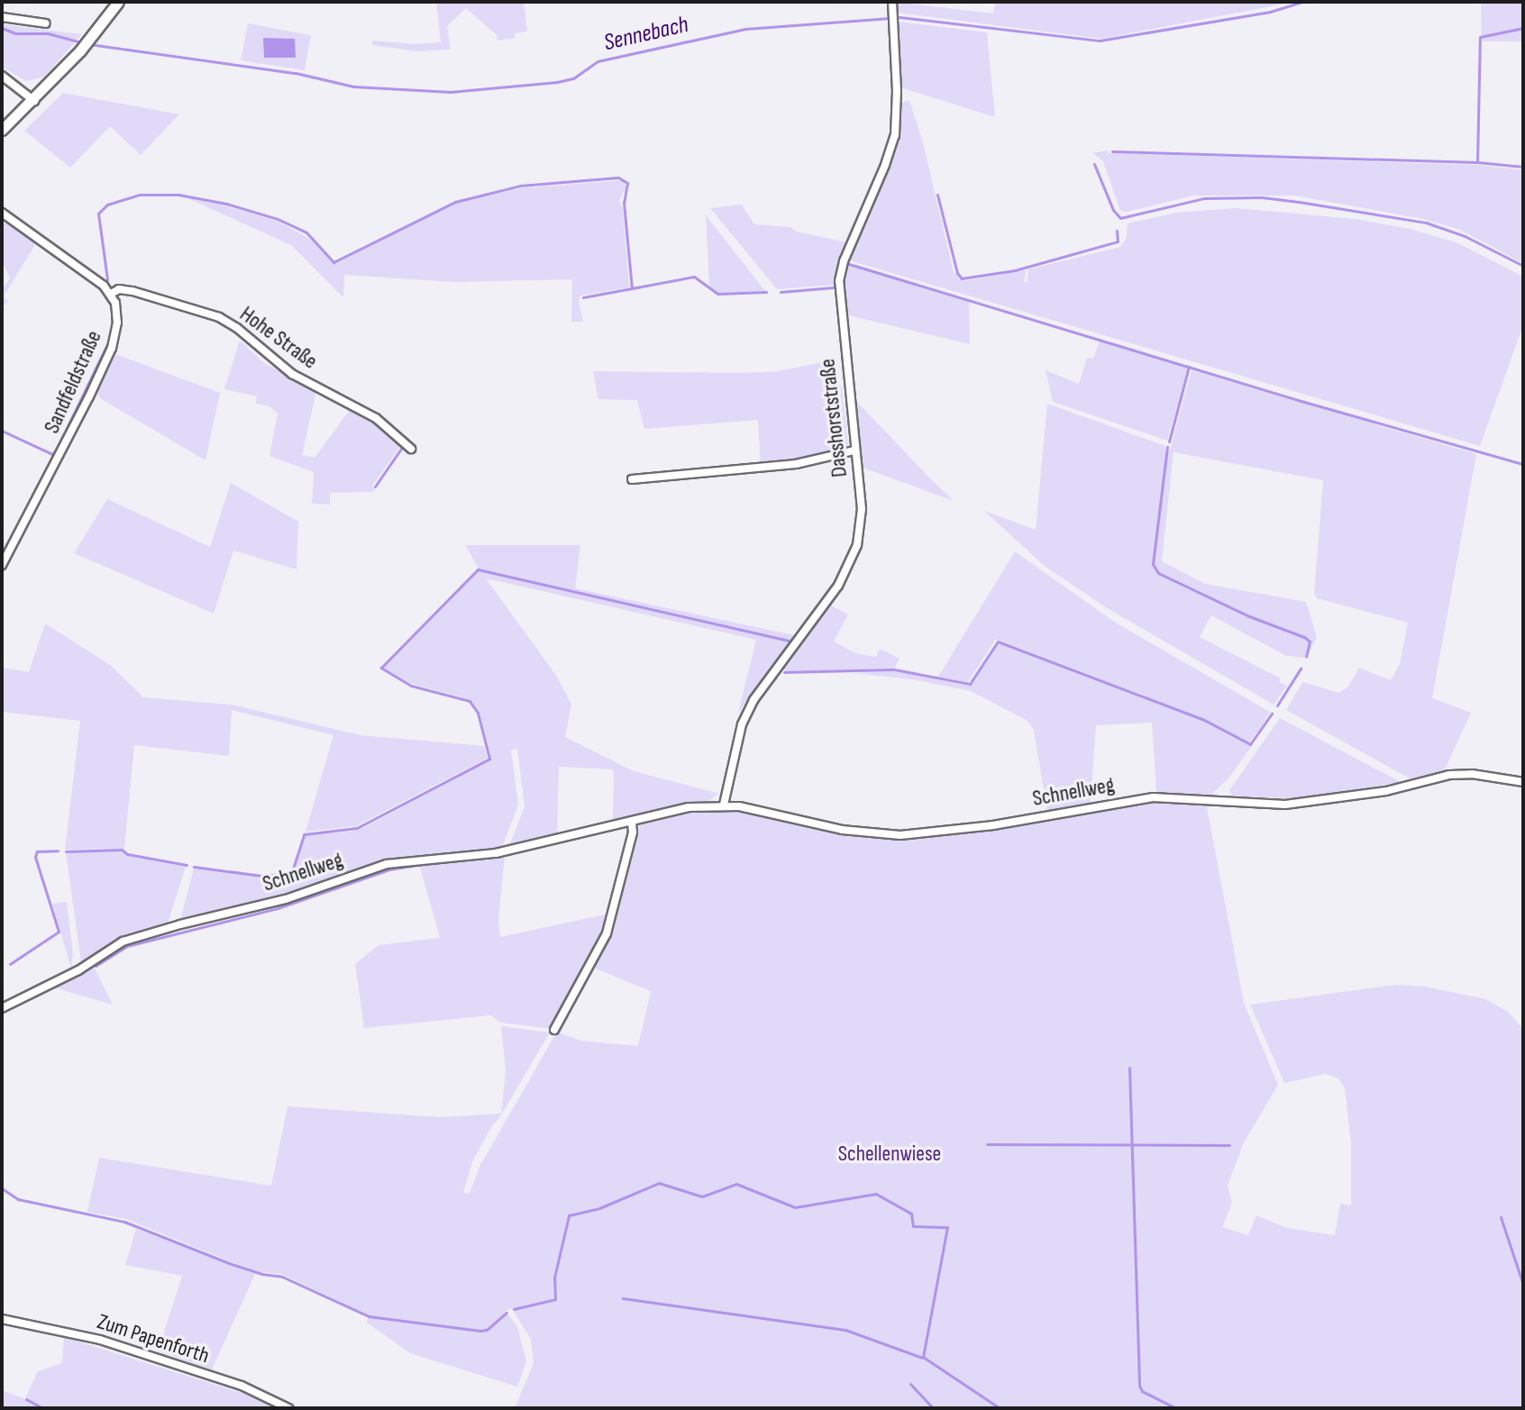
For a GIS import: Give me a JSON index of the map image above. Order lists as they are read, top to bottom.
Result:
{
  "streets": {
    "street": [
      "Hohe Straße",
      "Sandfeldstraße",
      "Dasshorststraße",
      "Schnellweg",
      "Zum Papenforth"
    ]
  },
  "crossings": [
    ["Hohe Straße", "Sandfeldstraße"],
    ["Dasshorststraße", "Schnellweg"]
  ],
  "water": ["Sennebach"],
  "parks": ["Schellenwiese"]
}
